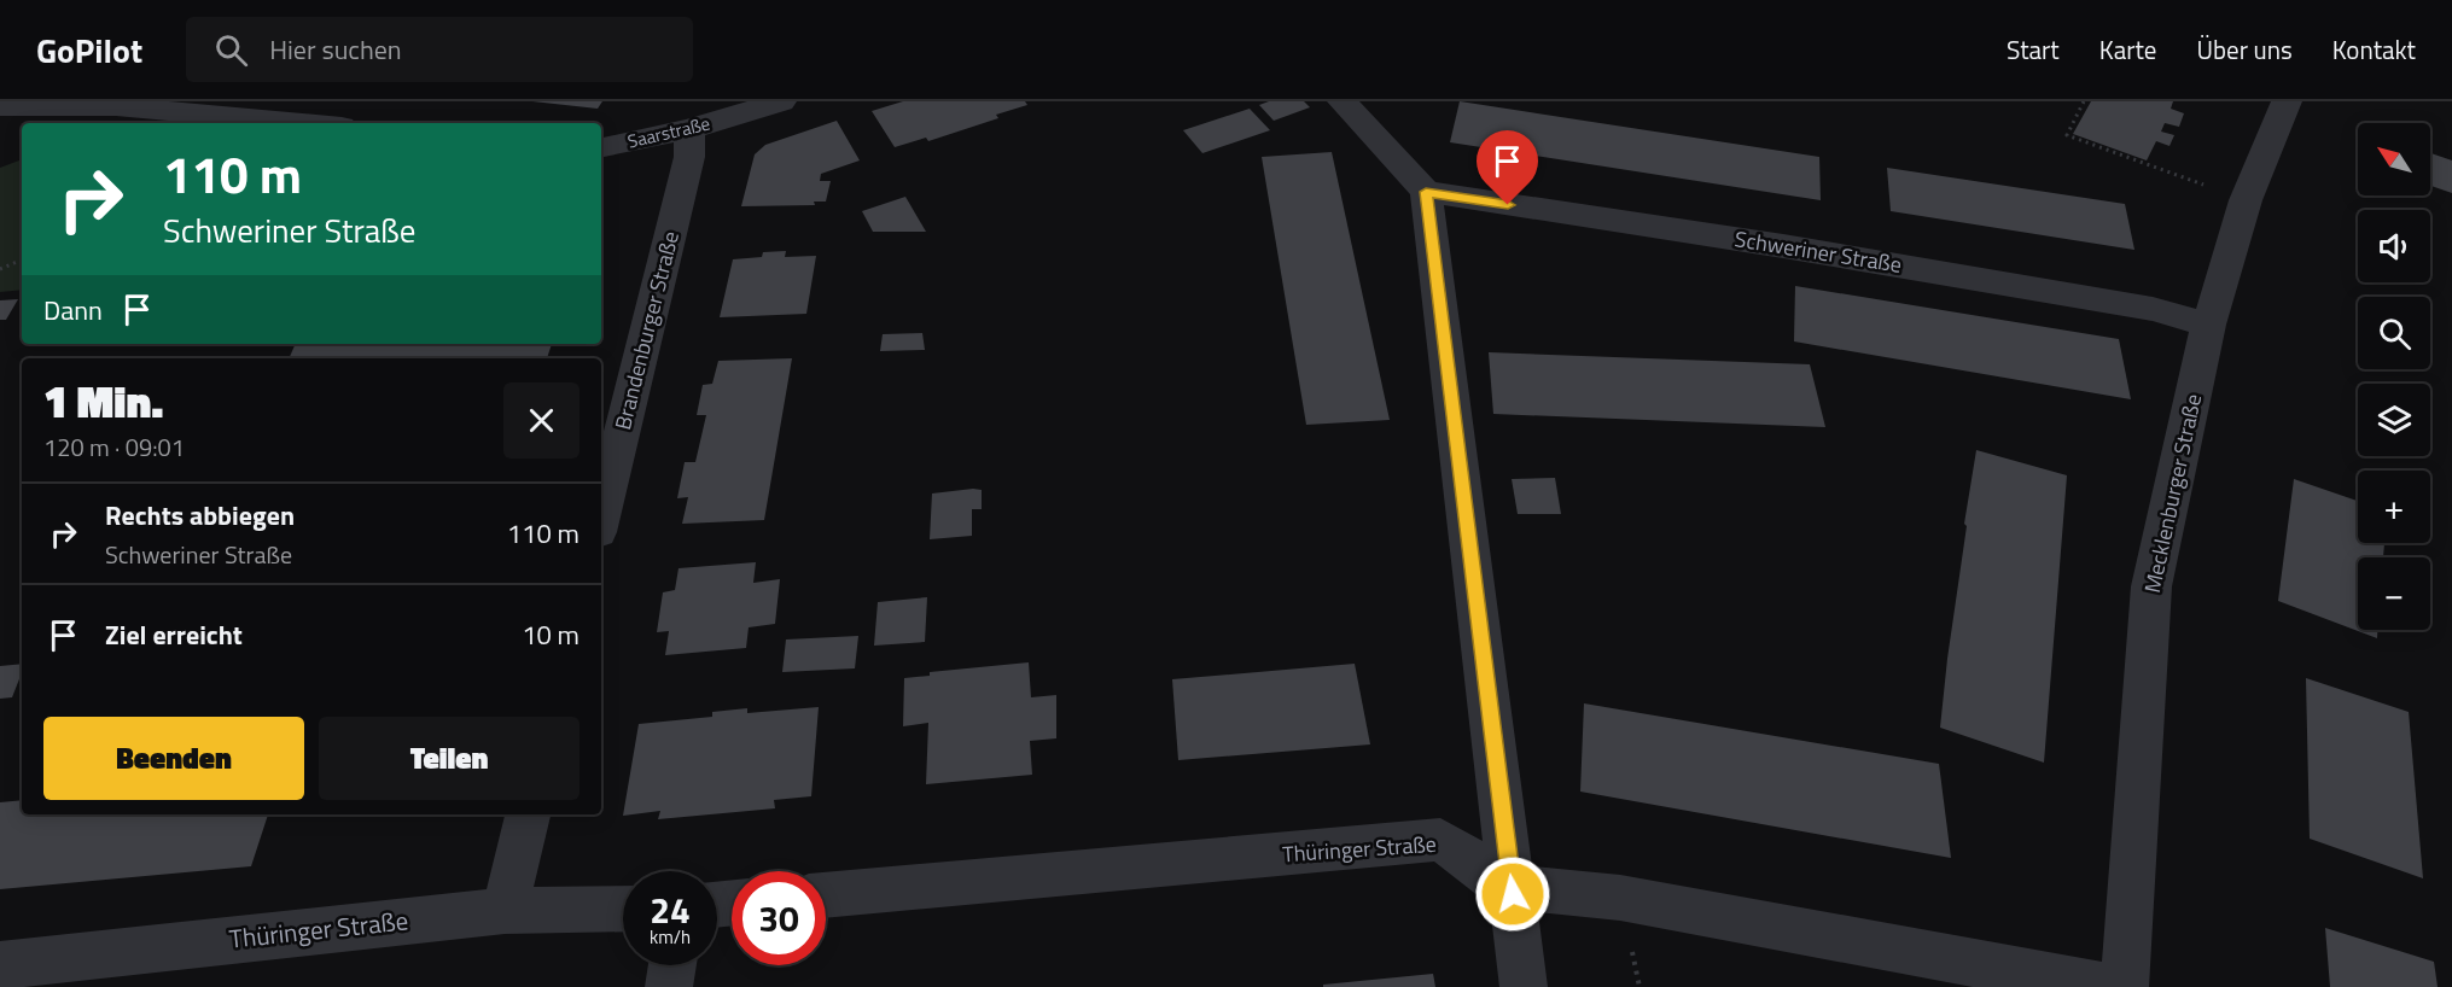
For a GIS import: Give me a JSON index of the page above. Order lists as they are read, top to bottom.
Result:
{
  "streets": {
    "street": [
      "Saarstraße",
      "Schweriner Straße",
      "Brandenburger Straße",
      "Mecklenburger Straße",
      "Thüringer Straße"
    ]
  },
  "crossings": [
    ["Saarstraße", "Brandenburger Straße"],
    ["Schweriner Straße", "Mecklenburger Straße"]
  ],
  "north": "top left",
  "page": {
    "header": "GoPilot",
    "search": "Hier suchen",
    "nav": [
      "Start",
      "Karte",
      "Über uns",
      "Kontakt"
    ],
    "map_buttons": ["+", "−"],
    "turn": ["110 m", "Schweriner Straße"],
    "then": "Dann",
    "heading": ["1 Min.", "120 m · 09:01"],
    "list": [
      {
        "name": "Rechts abbiegen",
        "note": "Schweriner Straße",
        "value": "110 m"
      },
      {
        "name": "Ziel erreicht",
        "value": "10 m"
      }
    ],
    "buttons": ["Beenden", "Teilen"],
    "speed": "24 km/h",
    "limit": "30"
  }
}
